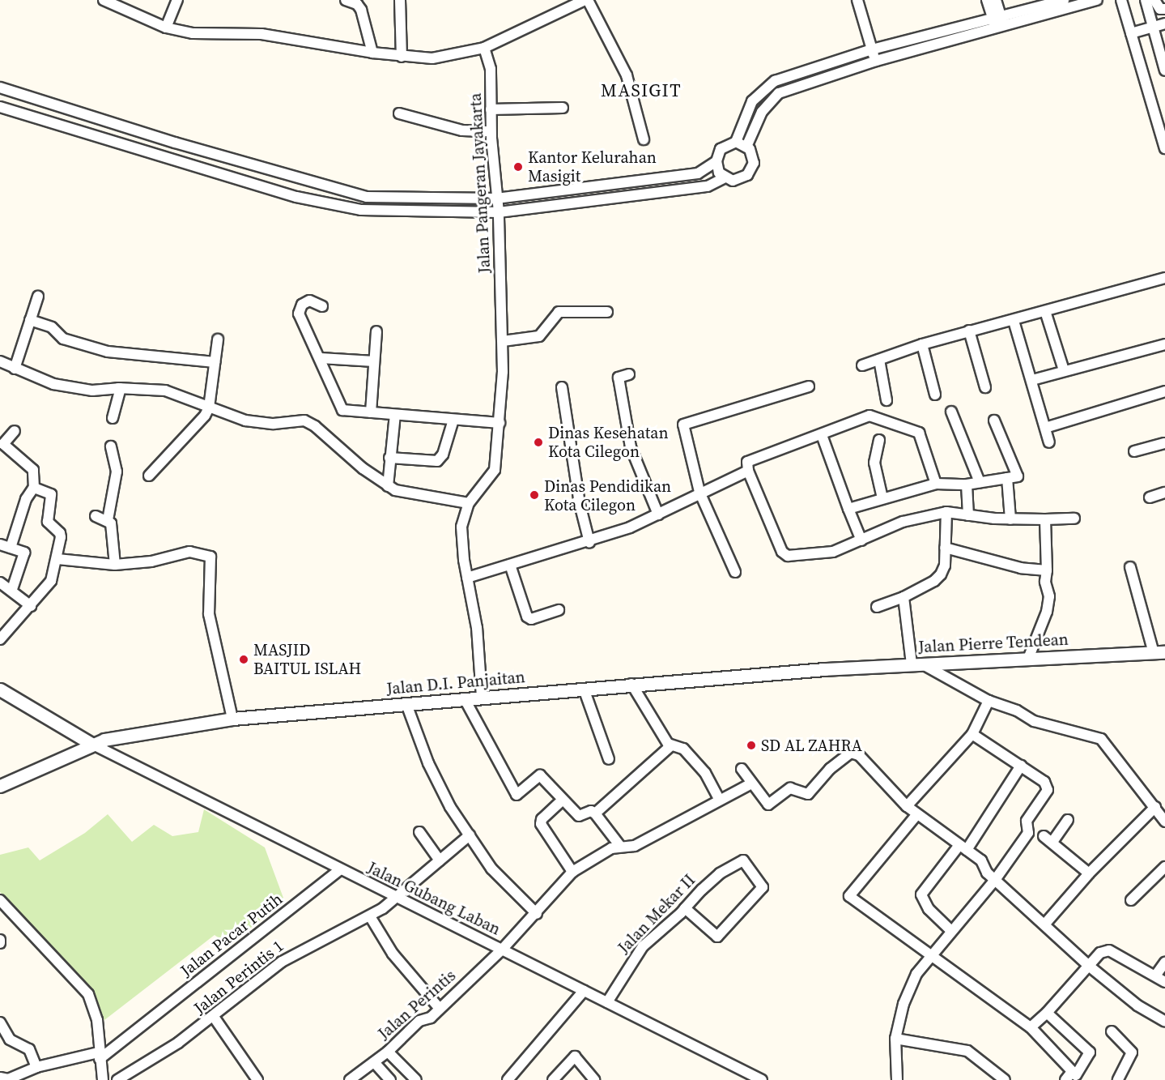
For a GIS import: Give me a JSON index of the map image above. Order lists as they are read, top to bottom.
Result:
{
  "streets": {
    "street": [
      "Jalan Pangeran Jayakarta",
      "Jalan Pierre Tendean",
      "Jalan D.I. Panjaitan",
      "Jalan Gubang Laban",
      "Jalan Mekar II",
      "Jalan Pacar Putih",
      "Jalan Perintis 1",
      "Jalan Perintis"
    ]
  },
  "crossings": [
    ["Jalan Pangeran Jayakarta", "Jalan D.I. Panjaitan"],
    ["Jalan Pierre Tendean", "Jalan D.I. Panjaitan"],
    ["Jalan D.I. Panjaitan", "Jalan Gubang Laban"],
    ["Jalan Gubang Laban", "Jalan Mekar II"],
    ["Jalan Gubang Laban", "Jalan Pacar Putih"],
    ["Jalan Gubang Laban", "Jalan Perintis 1"],
    ["Jalan Gubang Laban", "Jalan Perintis"]
  ],
  "districts": ["MASIGIT"],
  "places": [
    "Kantor Kelurahan Masigit",
    "Dinas Kesehatan Kota Cilegon",
    "Dinas Pendidikan Kota Cilegon",
    "MASJID BAITUL ISLAH",
    "SD AL ZAHRA"
  ]
}
